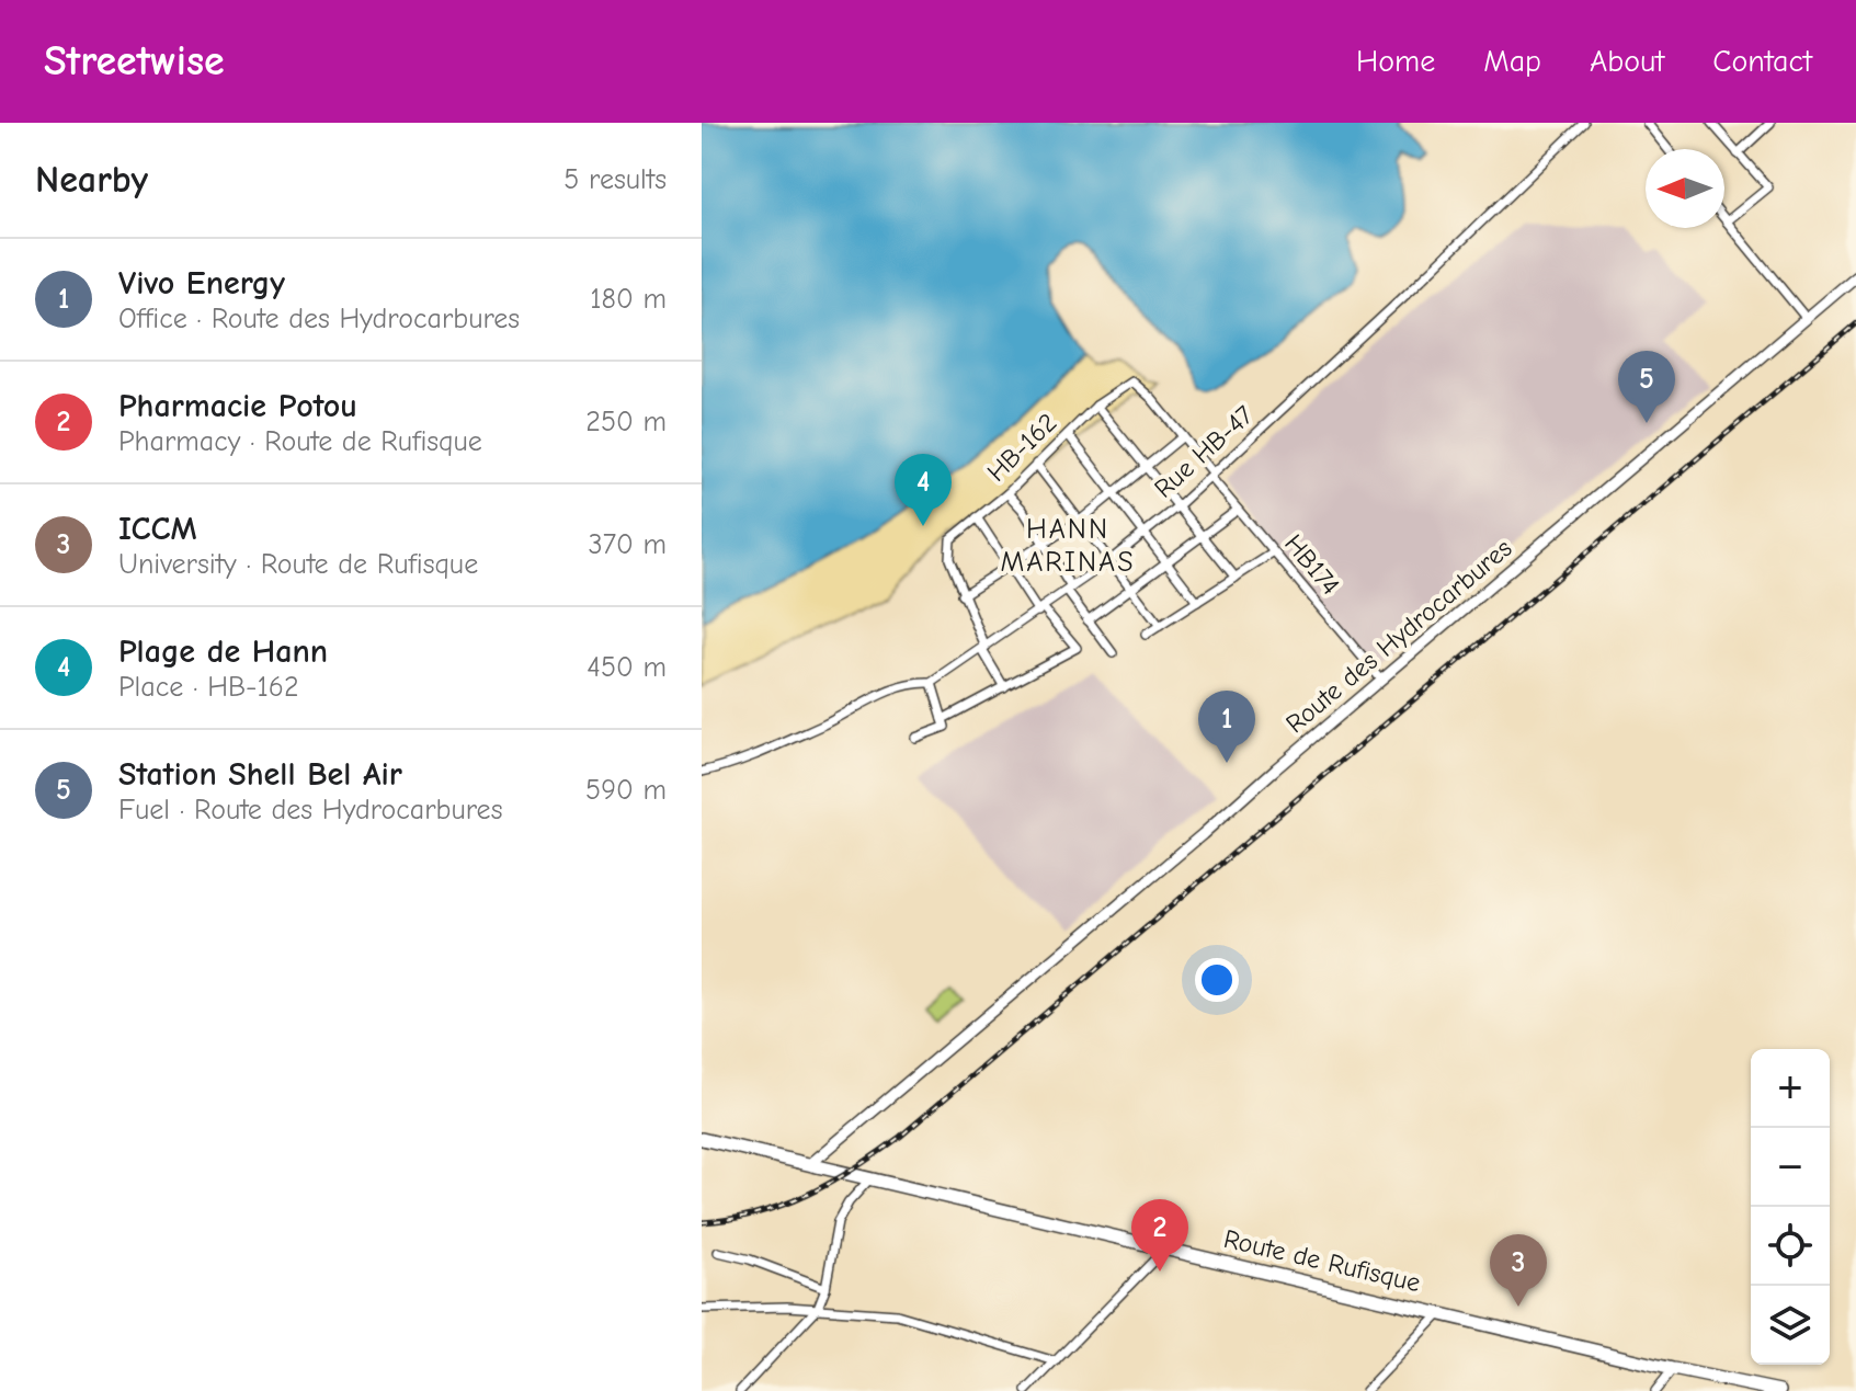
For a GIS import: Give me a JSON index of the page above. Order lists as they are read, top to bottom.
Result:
{
  "streets": {
    "main road": ["Route de Rufisque"],
    "street": [
      "HB-162",
      "Rue HB-47",
      "HB174",
      "Route des Hydrocarbures"
    ]
  },
  "crossings": [
    ["HB-162", "Rue HB-47"],
    ["HB-162", "HB174"],
    ["Rue HB-47", "HB174"],
    ["HB174", "Route des Hydrocarbures"],
    ["Route des Hydrocarbures", "Route de Rufisque"]
  ],
  "districts": ["HANN MARINAS"],
  "north": "left",
  "page": {
    "header": "Streetwise",
    "nav": [
      "Home",
      "Map",
      "About",
      "Contact"
    ],
    "heading": ["Nearby", "5 results"],
    "list": [
      {
        "mark": "1",
        "name": "Vivo Energy",
        "note": "Office · Route des Hydrocarbures",
        "value": "180 m"
      },
      {
        "mark": "2",
        "name": "Pharmacie Potou",
        "note": "Pharmacy · Route de Rufisque",
        "value": "250 m"
      },
      {
        "mark": "3",
        "name": "ICCM",
        "note": "University · Route de Rufisque",
        "value": "370 m"
      },
      {
        "mark": "4",
        "name": "Plage de Hann",
        "note": "Place · HB-162",
        "value": "450 m"
      },
      {
        "mark": "5",
        "name": "Station Shell Bel Air",
        "note": "Fuel · Route des Hydrocarbures",
        "value": "590 m"
      }
    ],
    "pins": [
      "5",
      "4",
      "1",
      "2",
      "3"
    ],
    "map_buttons": ["+", "−"]
  }
}
